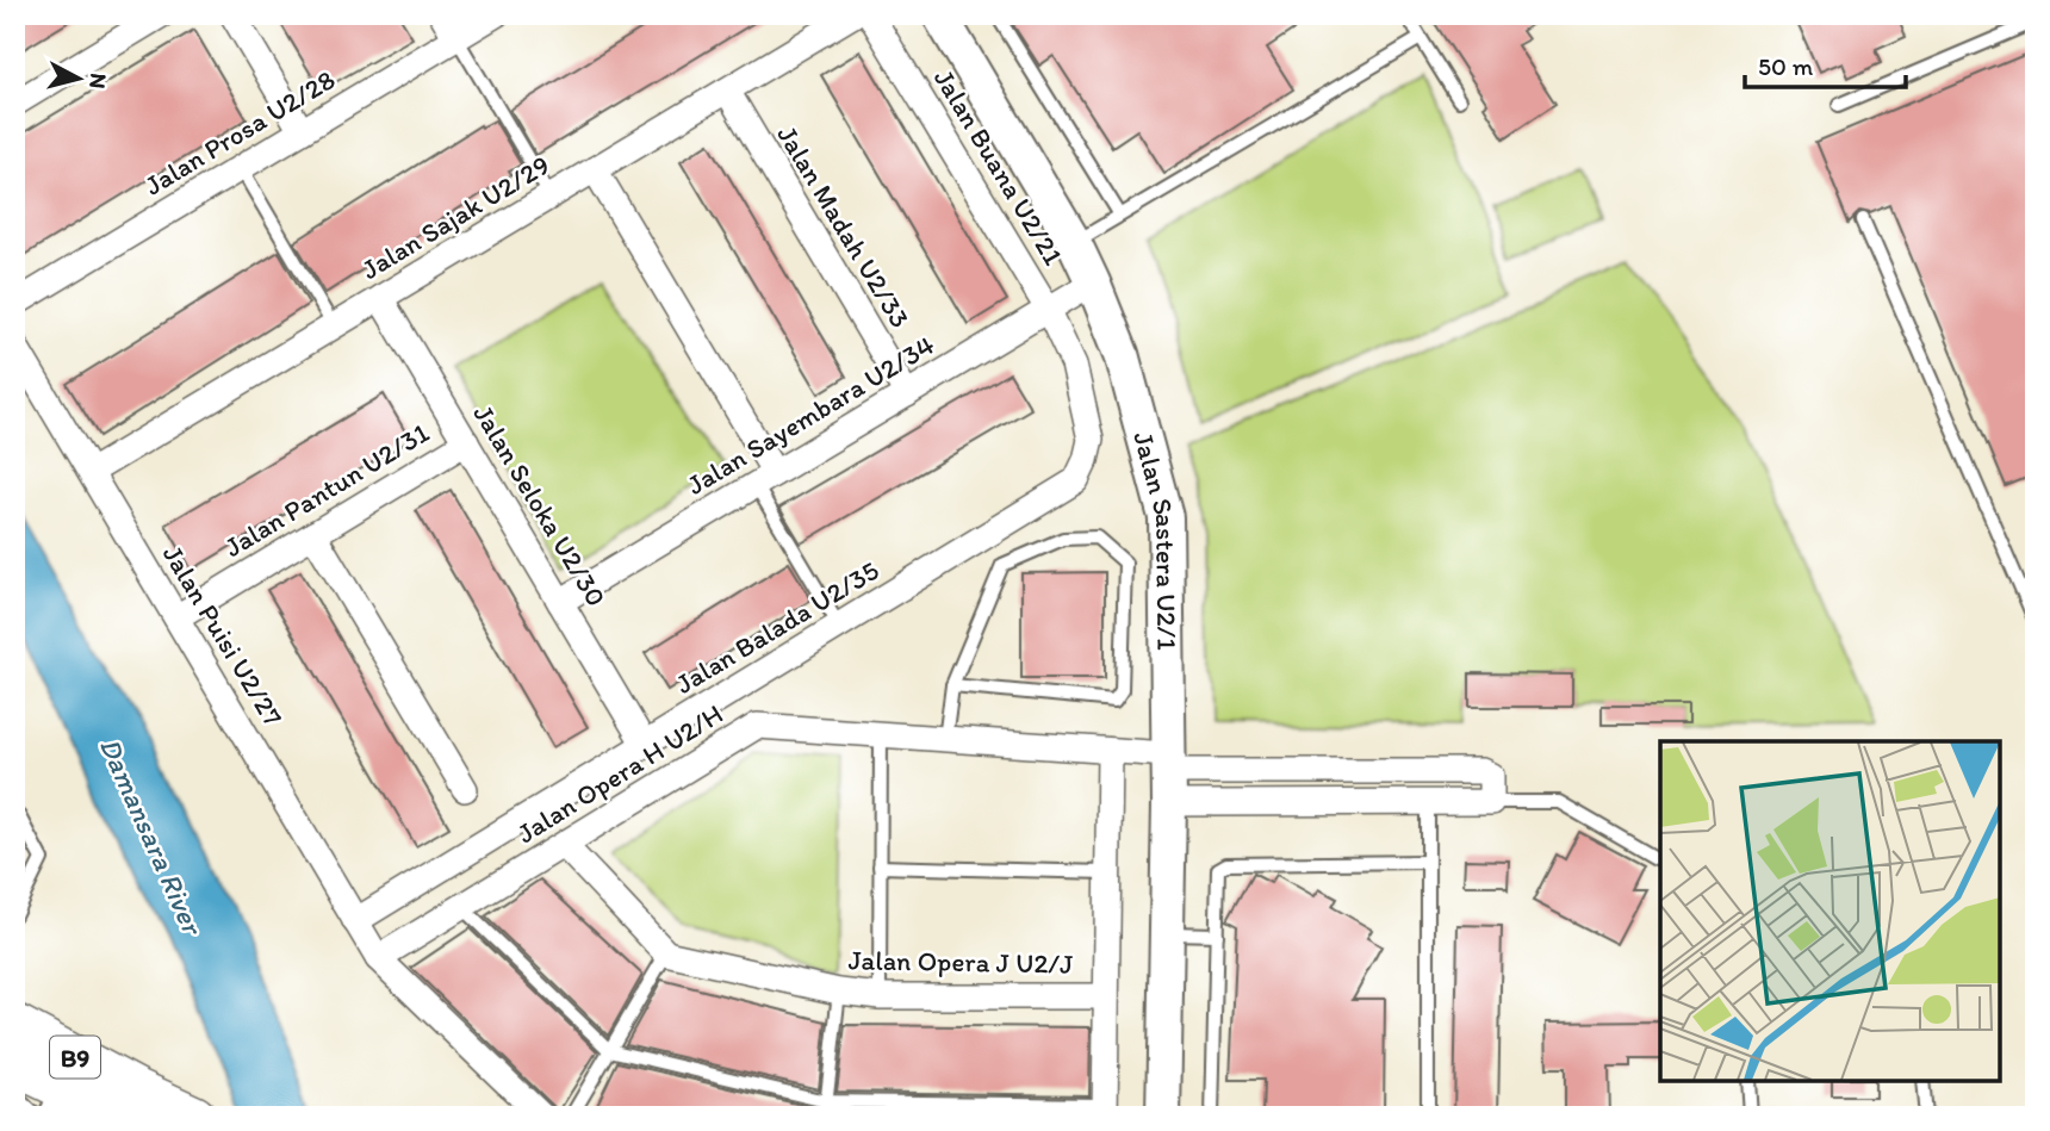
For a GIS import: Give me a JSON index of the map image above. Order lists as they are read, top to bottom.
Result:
{
  "streets": {
    "main road": ["B9"],
    "street": [
      "Jalan Prosa U2/28",
      "Jalan Buana U2/21",
      "Jalan Sajak U2/29",
      "Jalan Madah U2/33",
      "Jalan Sayembara U2/34",
      "Jalan Pantun U2/31",
      "Jalan Seloka U2/30",
      "Jalan Sastera U2/1",
      "Jalan Balada U2/35",
      "Jalan Puisi U2/27",
      "Jalan Opera H U2/H",
      "Jalan Opera J U2/J"
    ]
  },
  "crossings": [
    ["Jalan Buana U2/21", "Jalan Sayembara U2/34"],
    ["Jalan Buana U2/21", "Jalan Balada U2/35"],
    ["Jalan Sajak U2/29", "Jalan Madah U2/33"],
    ["Jalan Sajak U2/29", "Jalan Seloka U2/30"],
    ["Jalan Sajak U2/29", "Jalan Puisi U2/27"],
    ["Jalan Madah U2/33", "Jalan Sayembara U2/34"],
    ["Jalan Sayembara U2/34", "Jalan Seloka U2/30"],
    ["Jalan Sayembara U2/34", "Jalan Sastera U2/1"],
    ["Jalan Sayembara U2/34", "Jalan Balada U2/35"],
    ["Jalan Pantun U2/31", "Jalan Seloka U2/30"],
    ["Jalan Pantun U2/31", "Jalan Puisi U2/27"],
    ["Jalan Seloka U2/30", "Jalan Balada U2/35"],
    ["Jalan Sastera U2/1", "Jalan Opera H U2/H"],
    ["Jalan Balada U2/35", "Jalan Puisi U2/27"],
    ["Jalan Puisi U2/27", "Jalan Opera H U2/H"]
  ],
  "water": ["Damansara River"],
  "scale_bar": "50 m",
  "north": "right"
}
